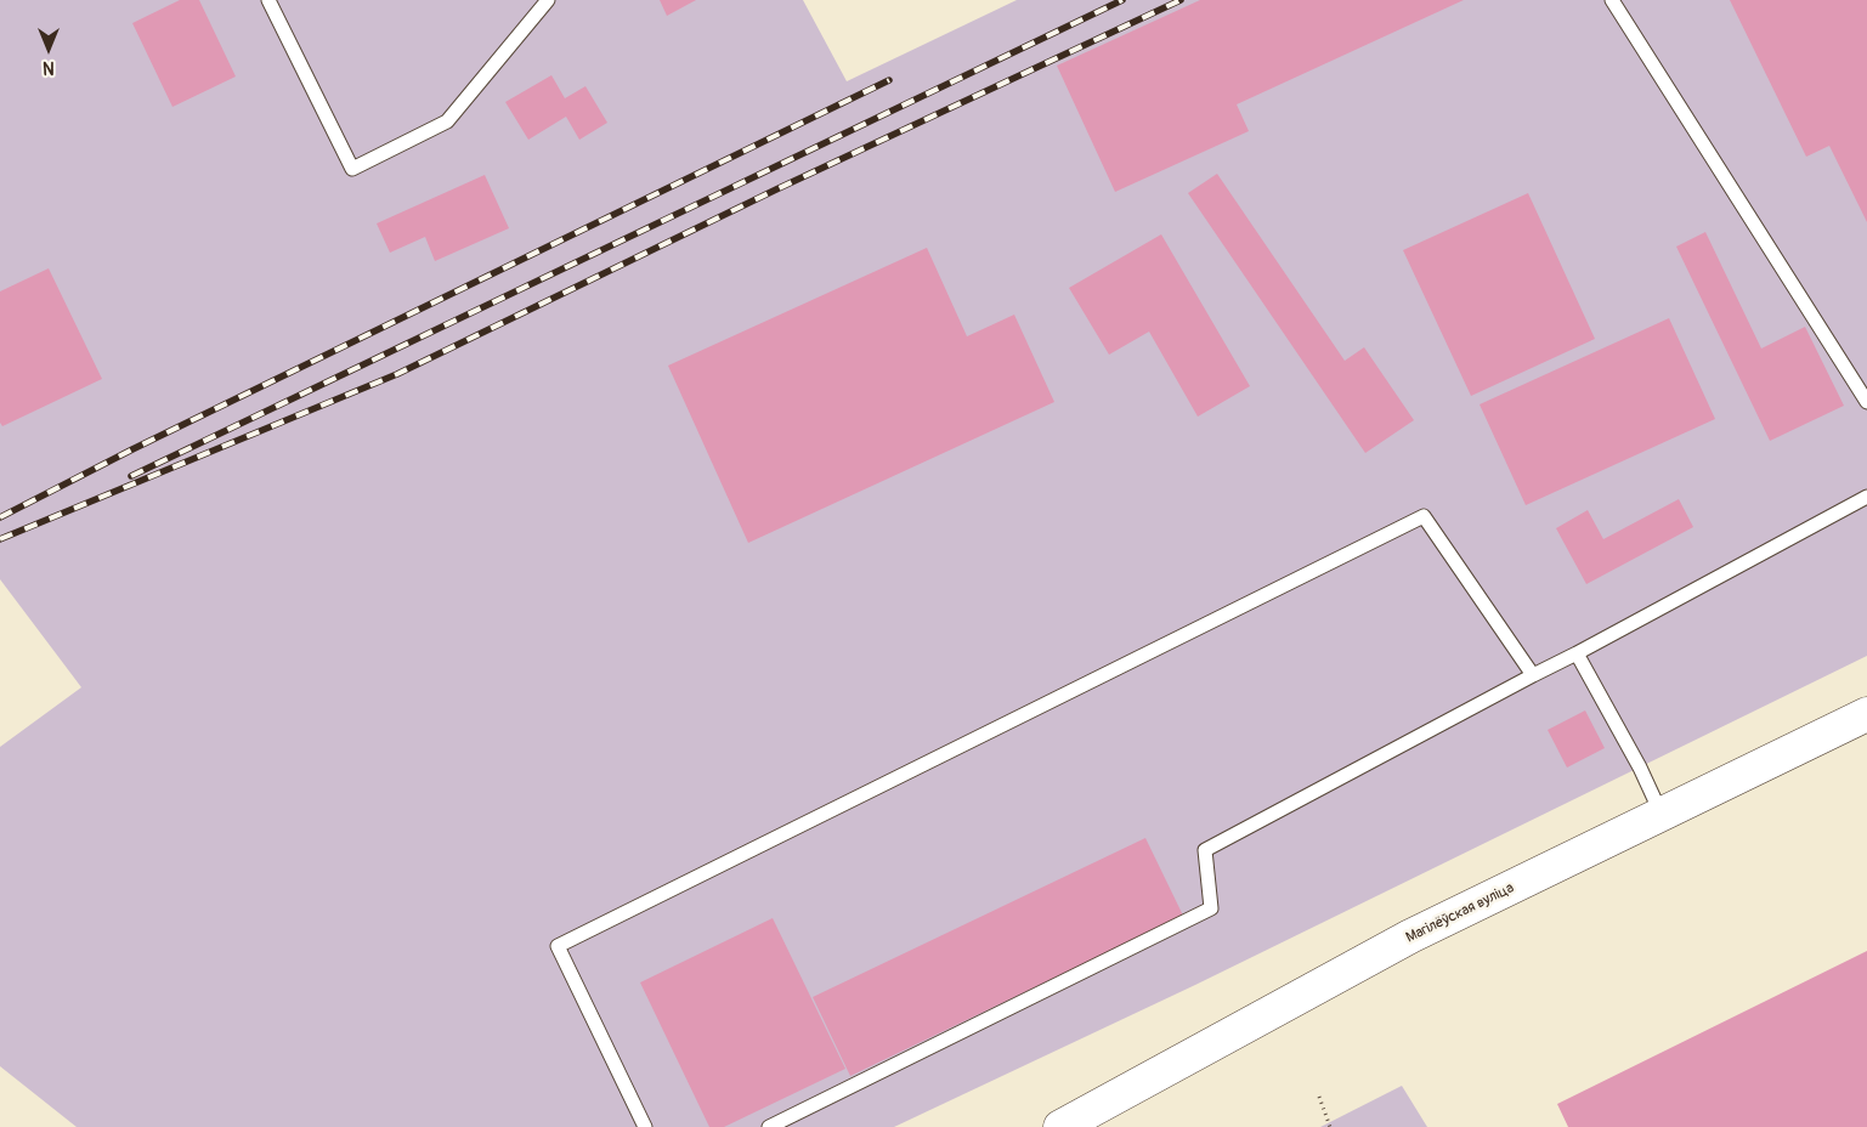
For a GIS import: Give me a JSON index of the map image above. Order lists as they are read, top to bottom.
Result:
{
  "streets": {
    "street": ["Магілёўская вуліца"]
  },
  "north": "bottom"
}
